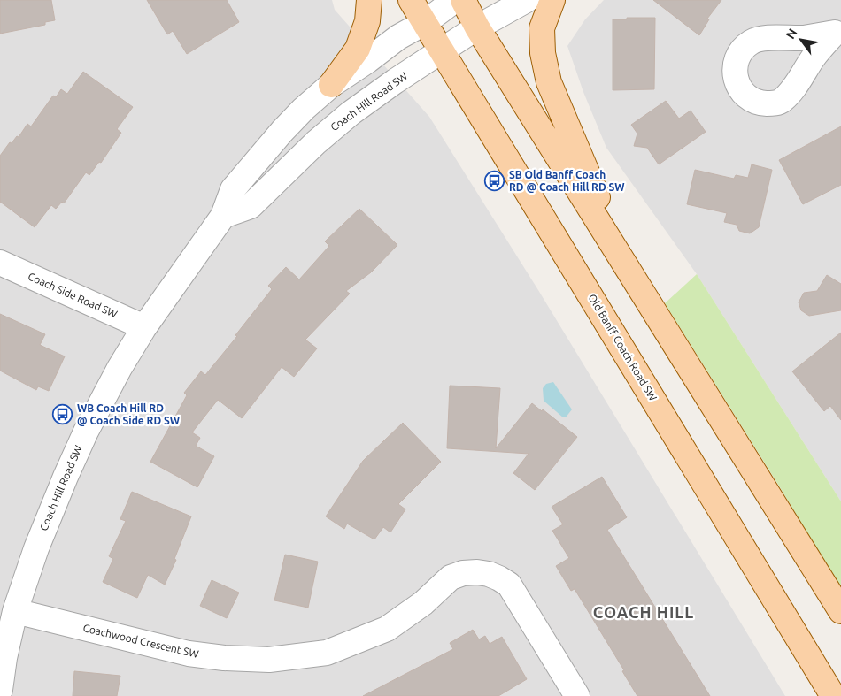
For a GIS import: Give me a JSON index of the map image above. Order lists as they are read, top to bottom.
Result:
{
  "streets": {
    "main road": ["Old Banff Coach Road SW"],
    "street": ["Coach Hill Road SW", "Coach Side Road SW", "Coachwood Crescent SW"]
  },
  "crossings": [
    ["Coach Hill Road SW", "Coach Side Road SW"],
    ["Coach Hill Road SW", "Old Banff Coach Road SW"],
    ["Coach Hill Road SW", "Coachwood Crescent SW"]
  ],
  "districts": ["COACH HILL"],
  "places": {
    "bus stop": ["SB Old Banff Coach RD @ Coach Hill RD SW", "WB Coach Hill RD @ Coach Side RD SW"]
  },
  "north": "top left"
}
